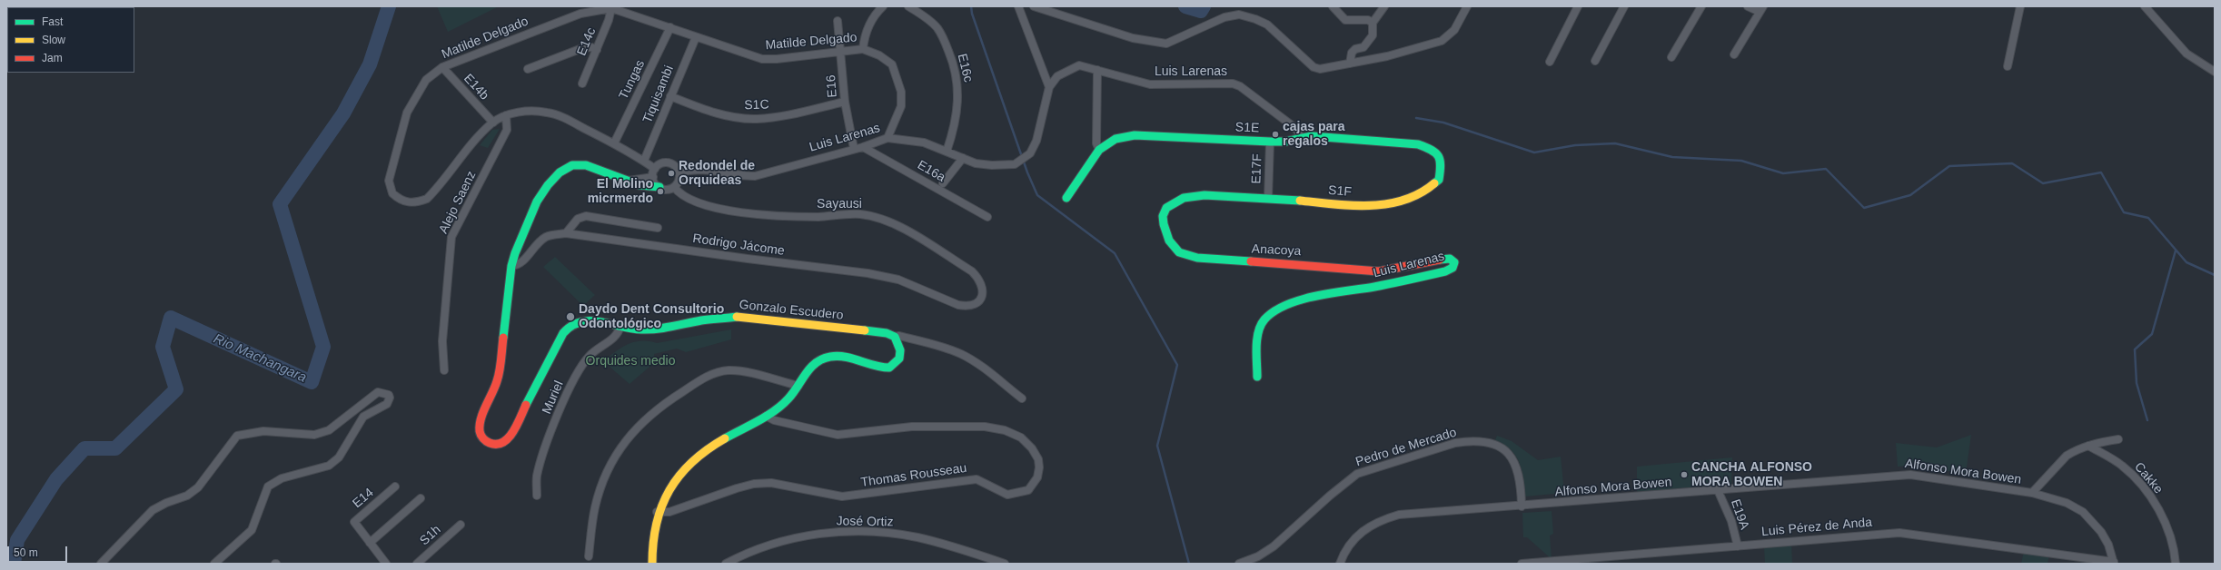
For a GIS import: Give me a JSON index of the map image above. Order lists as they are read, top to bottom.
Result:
{
  "streets": {
    "street": [
      "Matilde Delgado",
      "E14c",
      "E16c",
      "Luis Larenas",
      "Tungas",
      "E16",
      "E14b",
      "Tiquisambi",
      "S1C",
      "S1E",
      "E17F",
      "E16a",
      "S1F",
      "Alejo Saenz",
      "Sayausi",
      "Rodrigo Jácome",
      "Anacoya",
      "Gonzalo Escudero",
      "Muriel",
      "Pedro de Mercado",
      "Alfonso Mora Bowen",
      "Thomas Rousseau",
      "Cakke",
      "E14",
      "E19A",
      "José Ortiz",
      "Luis Pérez de Anda",
      "S1h"
    ]
  },
  "crossings": [
    ["Matilde Delgado", "E14c"],
    ["Matilde Delgado", "Luis Larenas"],
    ["Matilde Delgado", "Tungas"],
    ["Matilde Delgado", "E16"],
    ["Matilde Delgado", "E14b"],
    ["Matilde Delgado", "Tiquisambi"],
    ["Matilde Delgado", "Alejo Saenz"],
    ["E16c", "Luis Larenas"],
    ["Luis Larenas", "E16"],
    ["Luis Larenas", "S1E"],
    ["Luis Larenas", "E16a"],
    ["Luis Larenas", "Sayausi"],
    ["Luis Larenas", "Anacoya"],
    ["Luis Larenas", "Gonzalo Escudero"],
    ["E16", "S1C"],
    ["Tiquisambi", "S1C"],
    ["S1E", "E17F"],
    ["S1E", "S1F"],
    ["E17F", "S1F"],
    ["S1F", "Anacoya"],
    ["Sayausi", "Rodrigo Jácome"],
    ["Sayausi", "Gonzalo Escudero"],
    ["Rodrigo Jácome", "Gonzalo Escudero"],
    ["Gonzalo Escudero", "Muriel"],
    ["Pedro de Mercado", "Alfonso Mora Bowen"],
    ["Alfonso Mora Bowen", "E19A"],
    ["Alfonso Mora Bowen", "Luis Pérez de Anda"],
    ["E19A", "Luis Pérez de Anda"]
  ],
  "water": ["Rio Machangara"],
  "parks": ["Orquides medio"],
  "places": [
    "cajas para regalos",
    "Redondel de Orquideas",
    "El Molino micrmerdo",
    "Daydo Dent Consultorio Odontológico",
    "CANCHA ALFONSO MORA BOWEN"
  ],
  "legend": ["Fast", "Slow", "Jam"],
  "scale_bar": "50 m"
}
